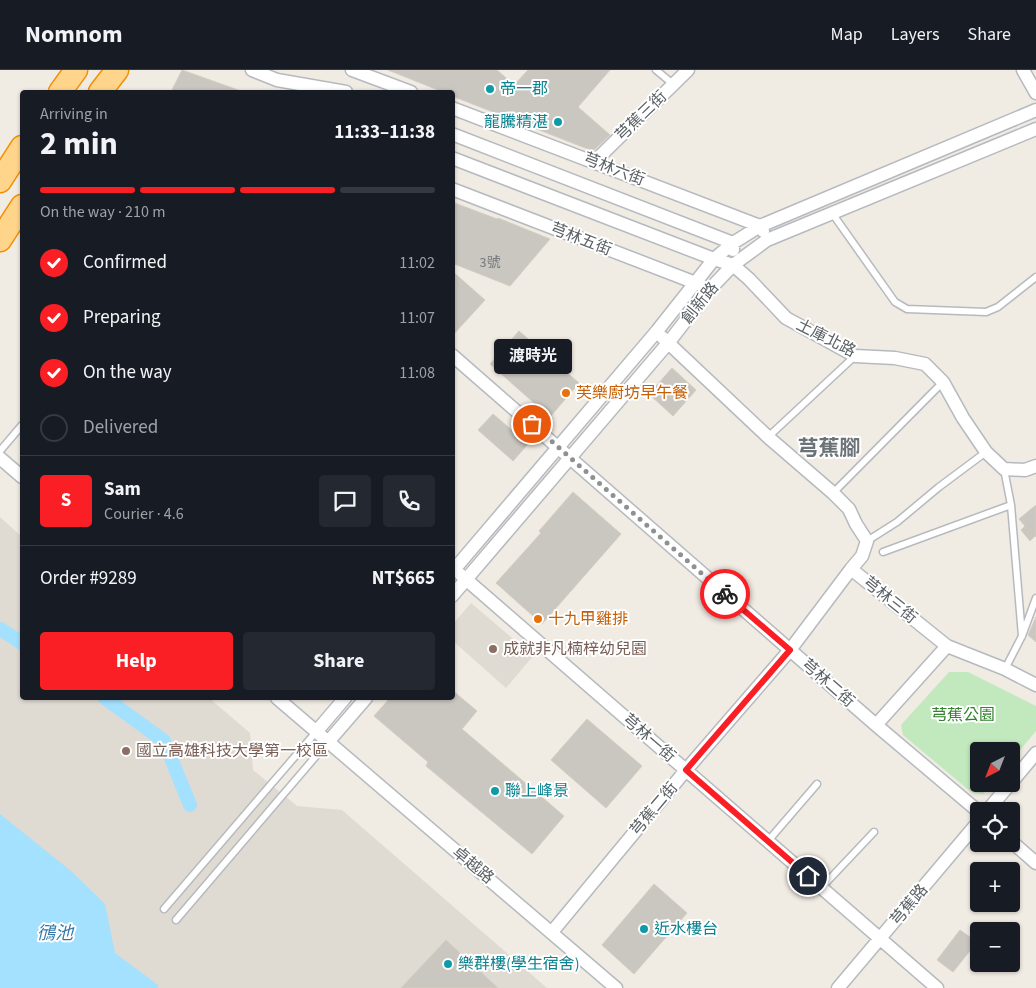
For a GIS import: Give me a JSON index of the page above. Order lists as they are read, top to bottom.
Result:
{
  "streets": {
    "street": [
      "芎蕉三街",
      "芎林六街",
      "芎林五街",
      "創新路",
      "土庫北路",
      "芎林三街",
      "芎林二街",
      "芎林一街",
      "芎蕉二街",
      "卓越路",
      "芎蕉路"
    ]
  },
  "crossings": [
    ["芎蕉三街", "芎林六街"],
    ["芎林六街", "創新路"],
    ["芎林五街", "創新路"],
    ["創新路", "土庫北路"],
    ["創新路", "芎林二街"],
    ["創新路", "芎林一街"],
    ["芎林三街", "芎蕉二街"],
    ["芎林二街", "芎蕉二街"],
    ["芎林一街", "芎蕉二街"],
    ["芎林一街", "芎蕉路"],
    ["芎蕉二街", "卓越路"]
  ],
  "districts": ["芎蕉腳"],
  "water": ["鴴池"],
  "parks": ["芎蕉公園"],
  "places": [
    "帝一郡",
    "龍騰精湛",
    "芙樂廚坊早午餐",
    "渡時光",
    "十九甲雞排",
    "成就非凡楠梓幼兒園",
    "國立高雄科技大學第一校區",
    "聯上峰景",
    "近水樓台",
    "樂群樓(學生宿舍)"
  ],
  "house_numbers": ["3號"],
  "north": "bottom left",
  "page": {
    "header": "Nomnom",
    "nav": ["Map", "Layers", "Share"],
    "heading": ["2 min", "Arriving in", "11:33–11:38"],
    "panel": [
      "Sam",
      "Courier · 4.6",
      "Order #9289",
      "NT$665"
    ],
    "bar": "On the way · 210 m",
    "list": [
      ["Confirmed", "11:02"],
      ["Preparing", "11:07"],
      ["On the way", "11:08"],
      "Delivered"
    ],
    "bubble": "渡時光",
    "round": "S",
    "buttons": ["Help", "Share"],
    "map_buttons": ["+", "−"]
  }
}
